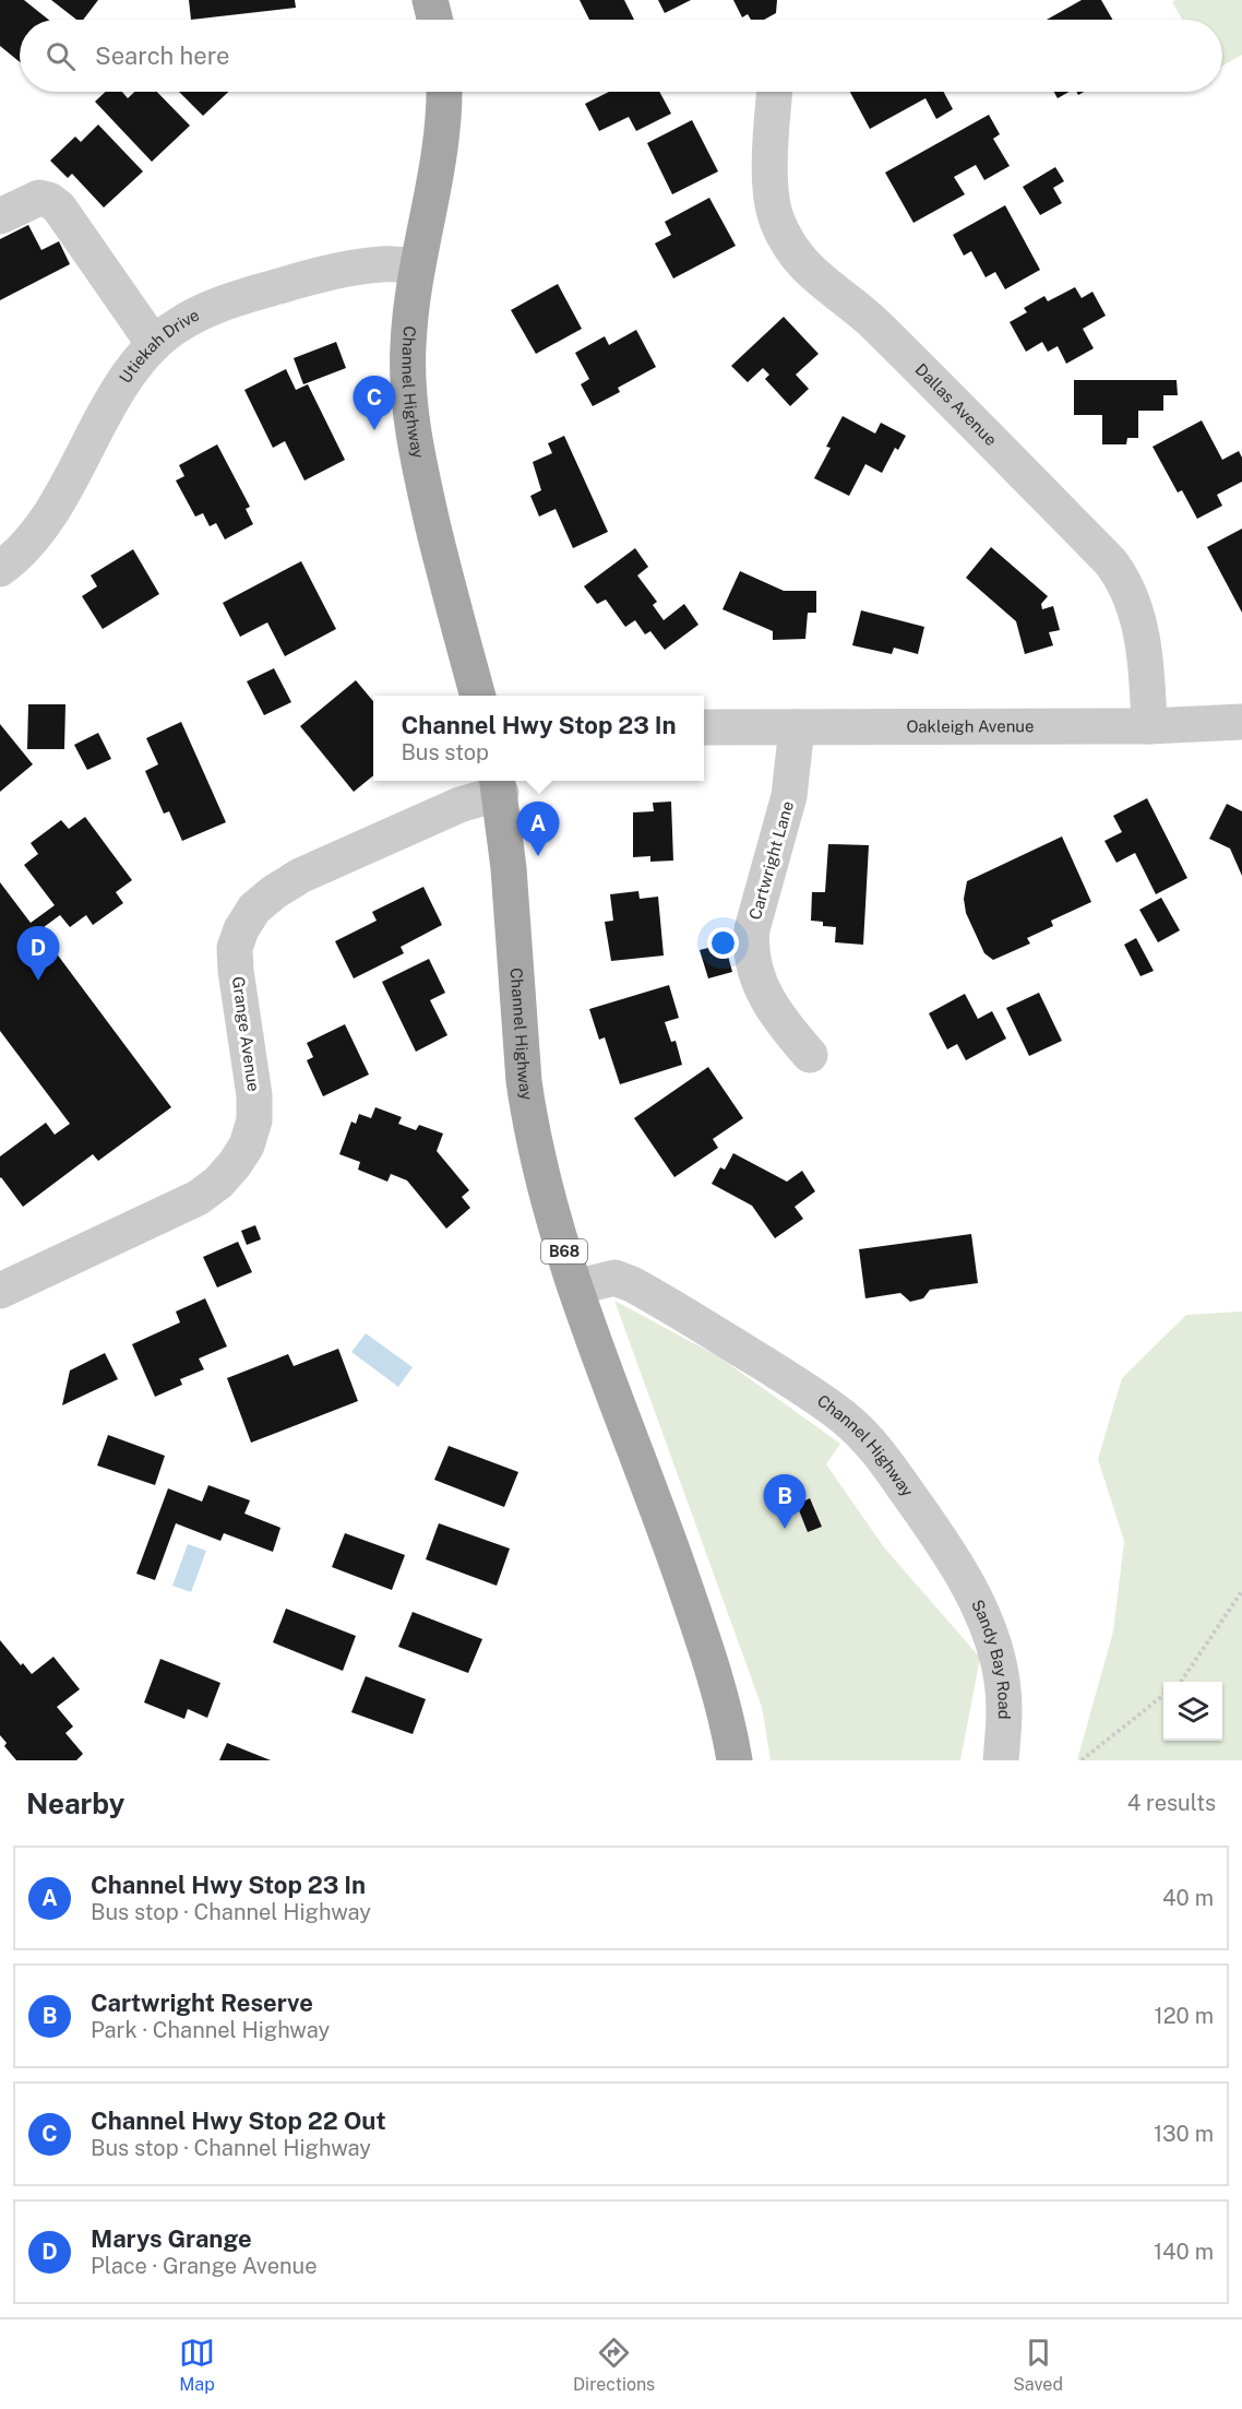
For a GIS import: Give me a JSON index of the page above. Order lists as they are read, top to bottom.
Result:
{
  "streets": {
    "main road": ["Channel Highway", "B68"],
    "street": [
      "Utiekah Drive",
      "Dallas Avenue",
      "Oakleigh Avenue",
      "Cartwright Lane",
      "Grange Avenue",
      "Sandy Bay Road"
    ]
  },
  "crossings": [
    ["Utiekah Drive", "Channel Highway"],
    ["Channel Highway", "Grange Avenue"],
    ["Channel Highway", "Sandy Bay Road"],
    ["Dallas Avenue", "Oakleigh Avenue"],
    ["Oakleigh Avenue", "Cartwright Lane"]
  ],
  "page": {
    "search": "Search here",
    "pins": [
      "C",
      "A",
      "D",
      "B"
    ],
    "popup": ["Channel Hwy Stop 23 In", "Bus stop"],
    "heading": ["Nearby", "4 results"],
    "list": [
      {
        "mark": "A",
        "name": "Channel Hwy Stop 23 In",
        "note": "Bus stop · Channel Highway",
        "value": "40 m"
      },
      {
        "mark": "B",
        "name": "Cartwright Reserve",
        "note": "Park · Channel Highway",
        "value": "120 m"
      },
      {
        "mark": "C",
        "name": "Channel Hwy Stop 22 Out",
        "note": "Bus stop · Channel Highway",
        "value": "130 m"
      },
      {
        "mark": "D",
        "name": "Marys Grange",
        "note": "Place · Grange Avenue",
        "value": "140 m"
      }
    ],
    "nav": ["Map", "Directions", "Saved"]
  }
}
